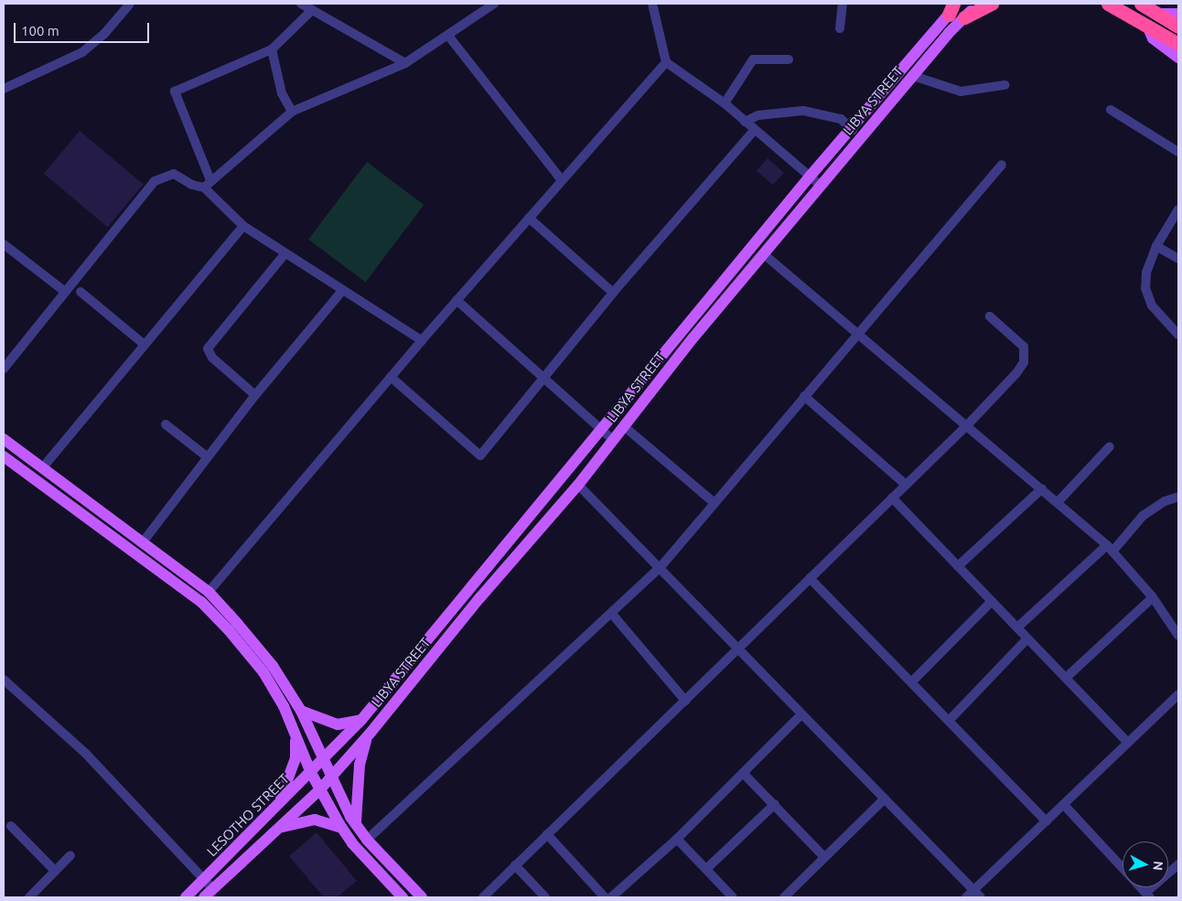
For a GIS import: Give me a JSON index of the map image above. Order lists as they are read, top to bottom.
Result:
{
  "streets": {
    "main road": ["LIBYA STREET", "LESOTHO STREET"]
  },
  "crossings": [
    ["LIBYA STREET", "LESOTHO STREET"]
  ],
  "scale_bar": "100 m",
  "north": "right"
}
